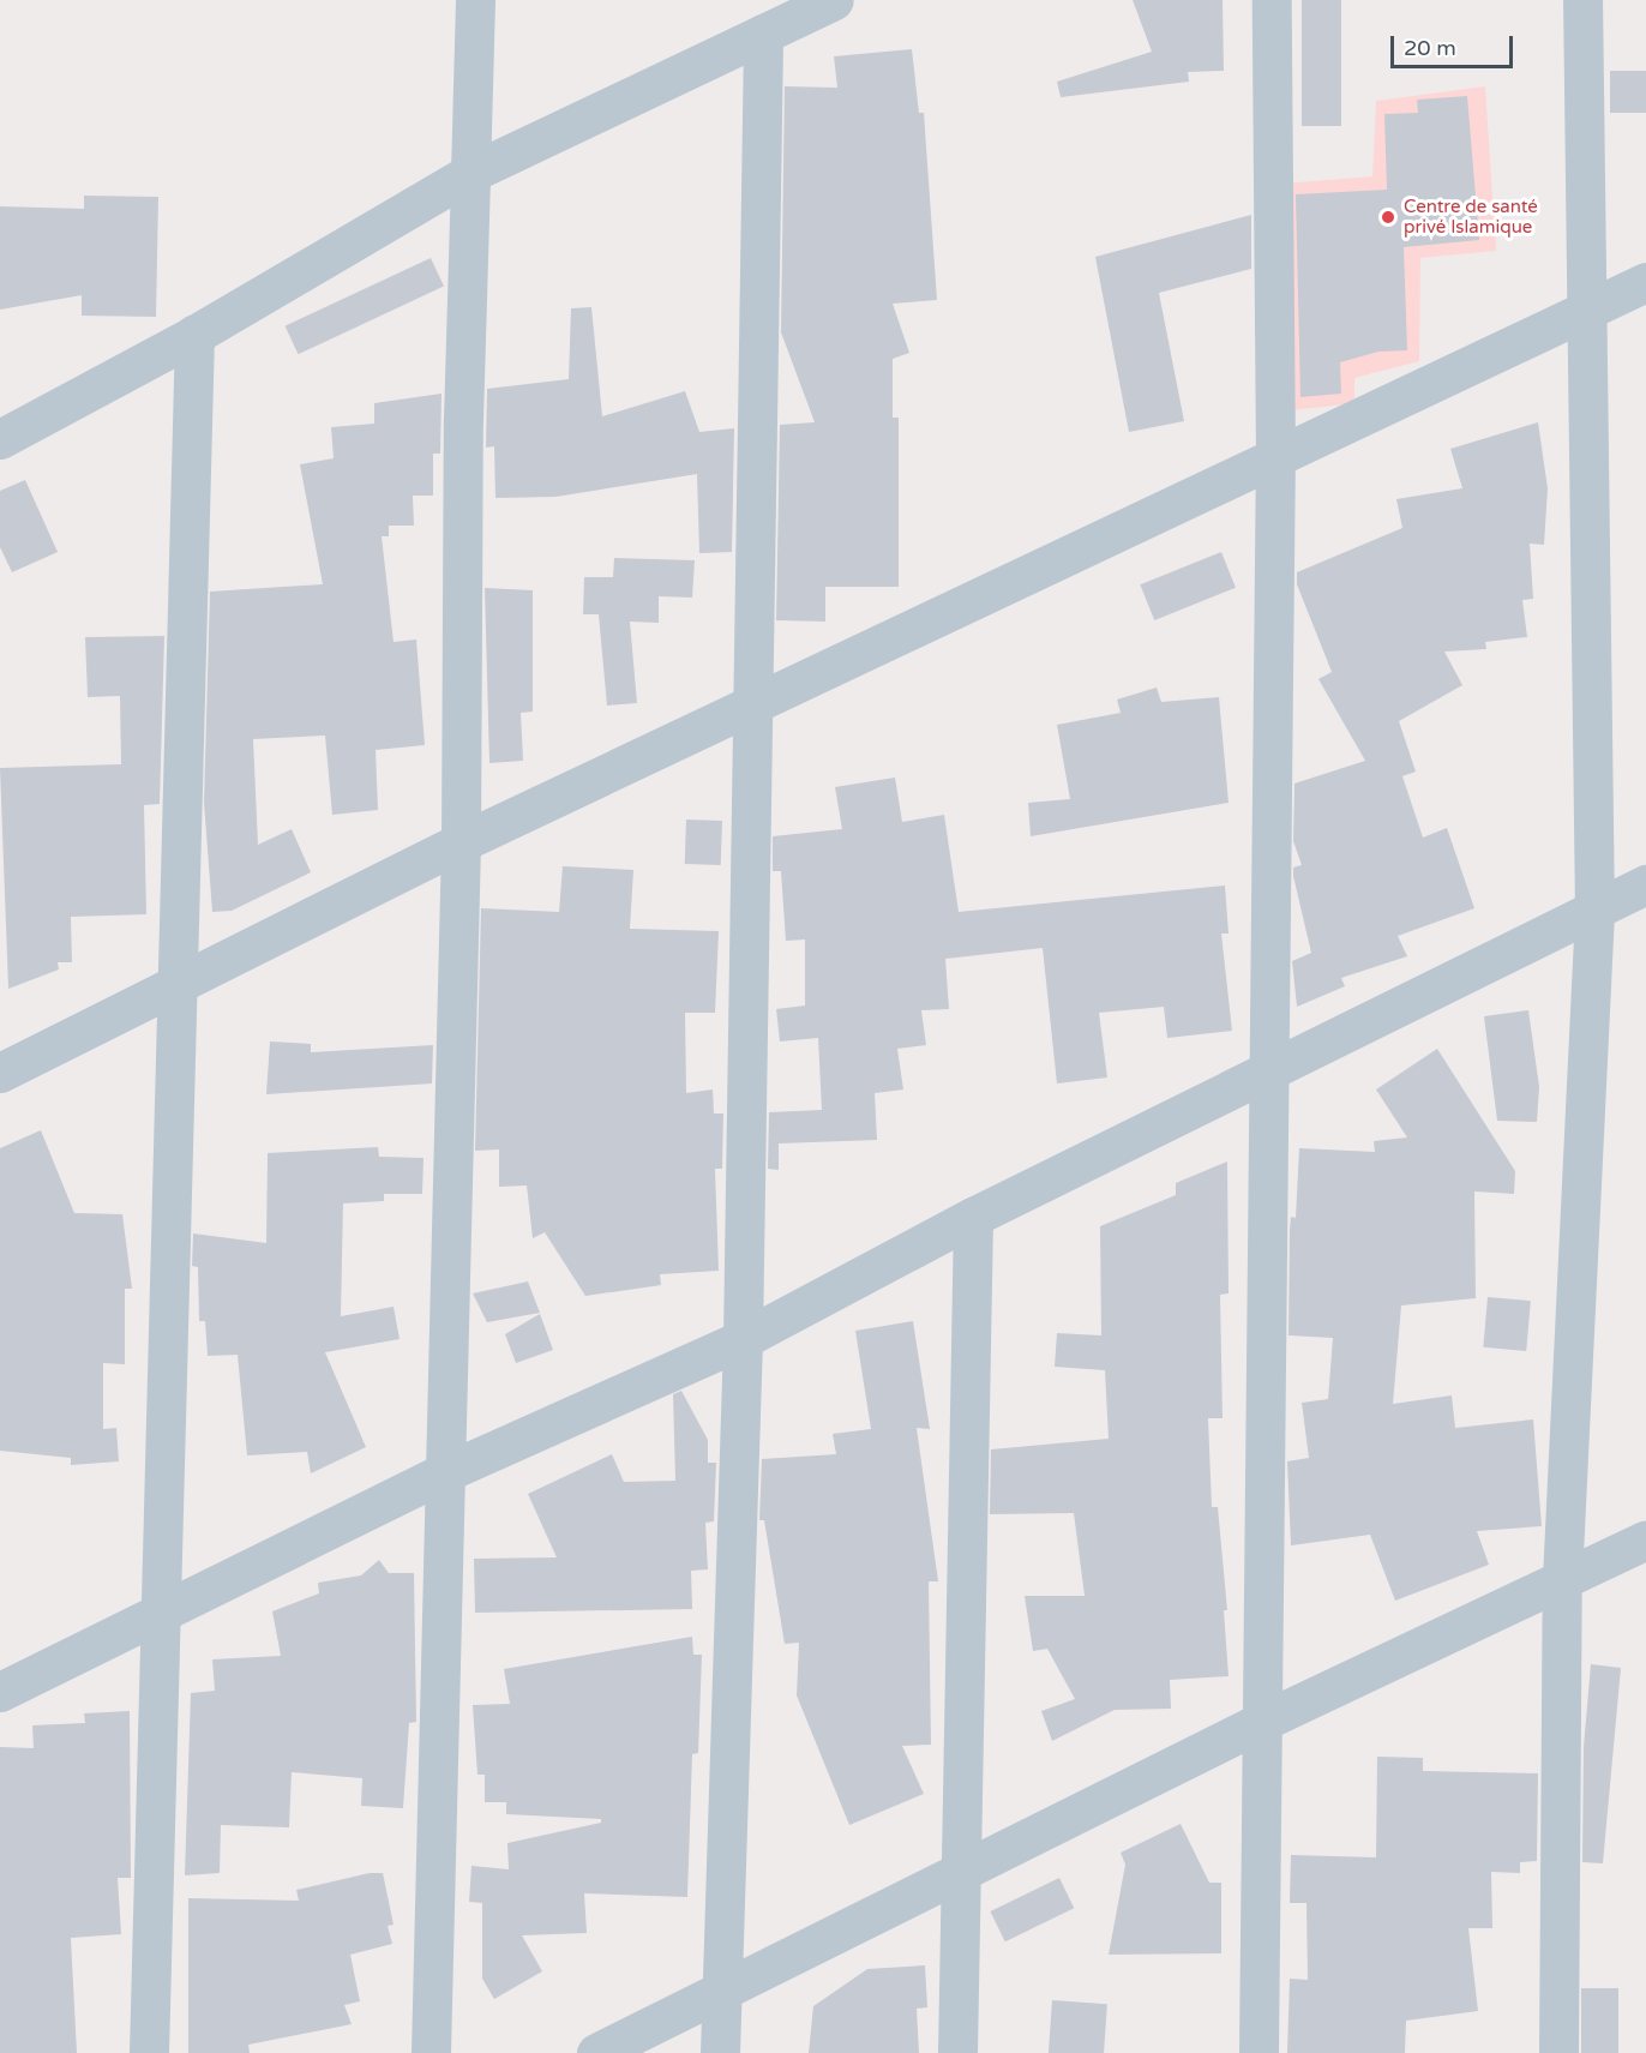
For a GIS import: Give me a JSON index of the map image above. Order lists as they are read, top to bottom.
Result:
{
  "places": ["Centre de santé privé Islamique"],
  "scale_bar": "20 m"
}
